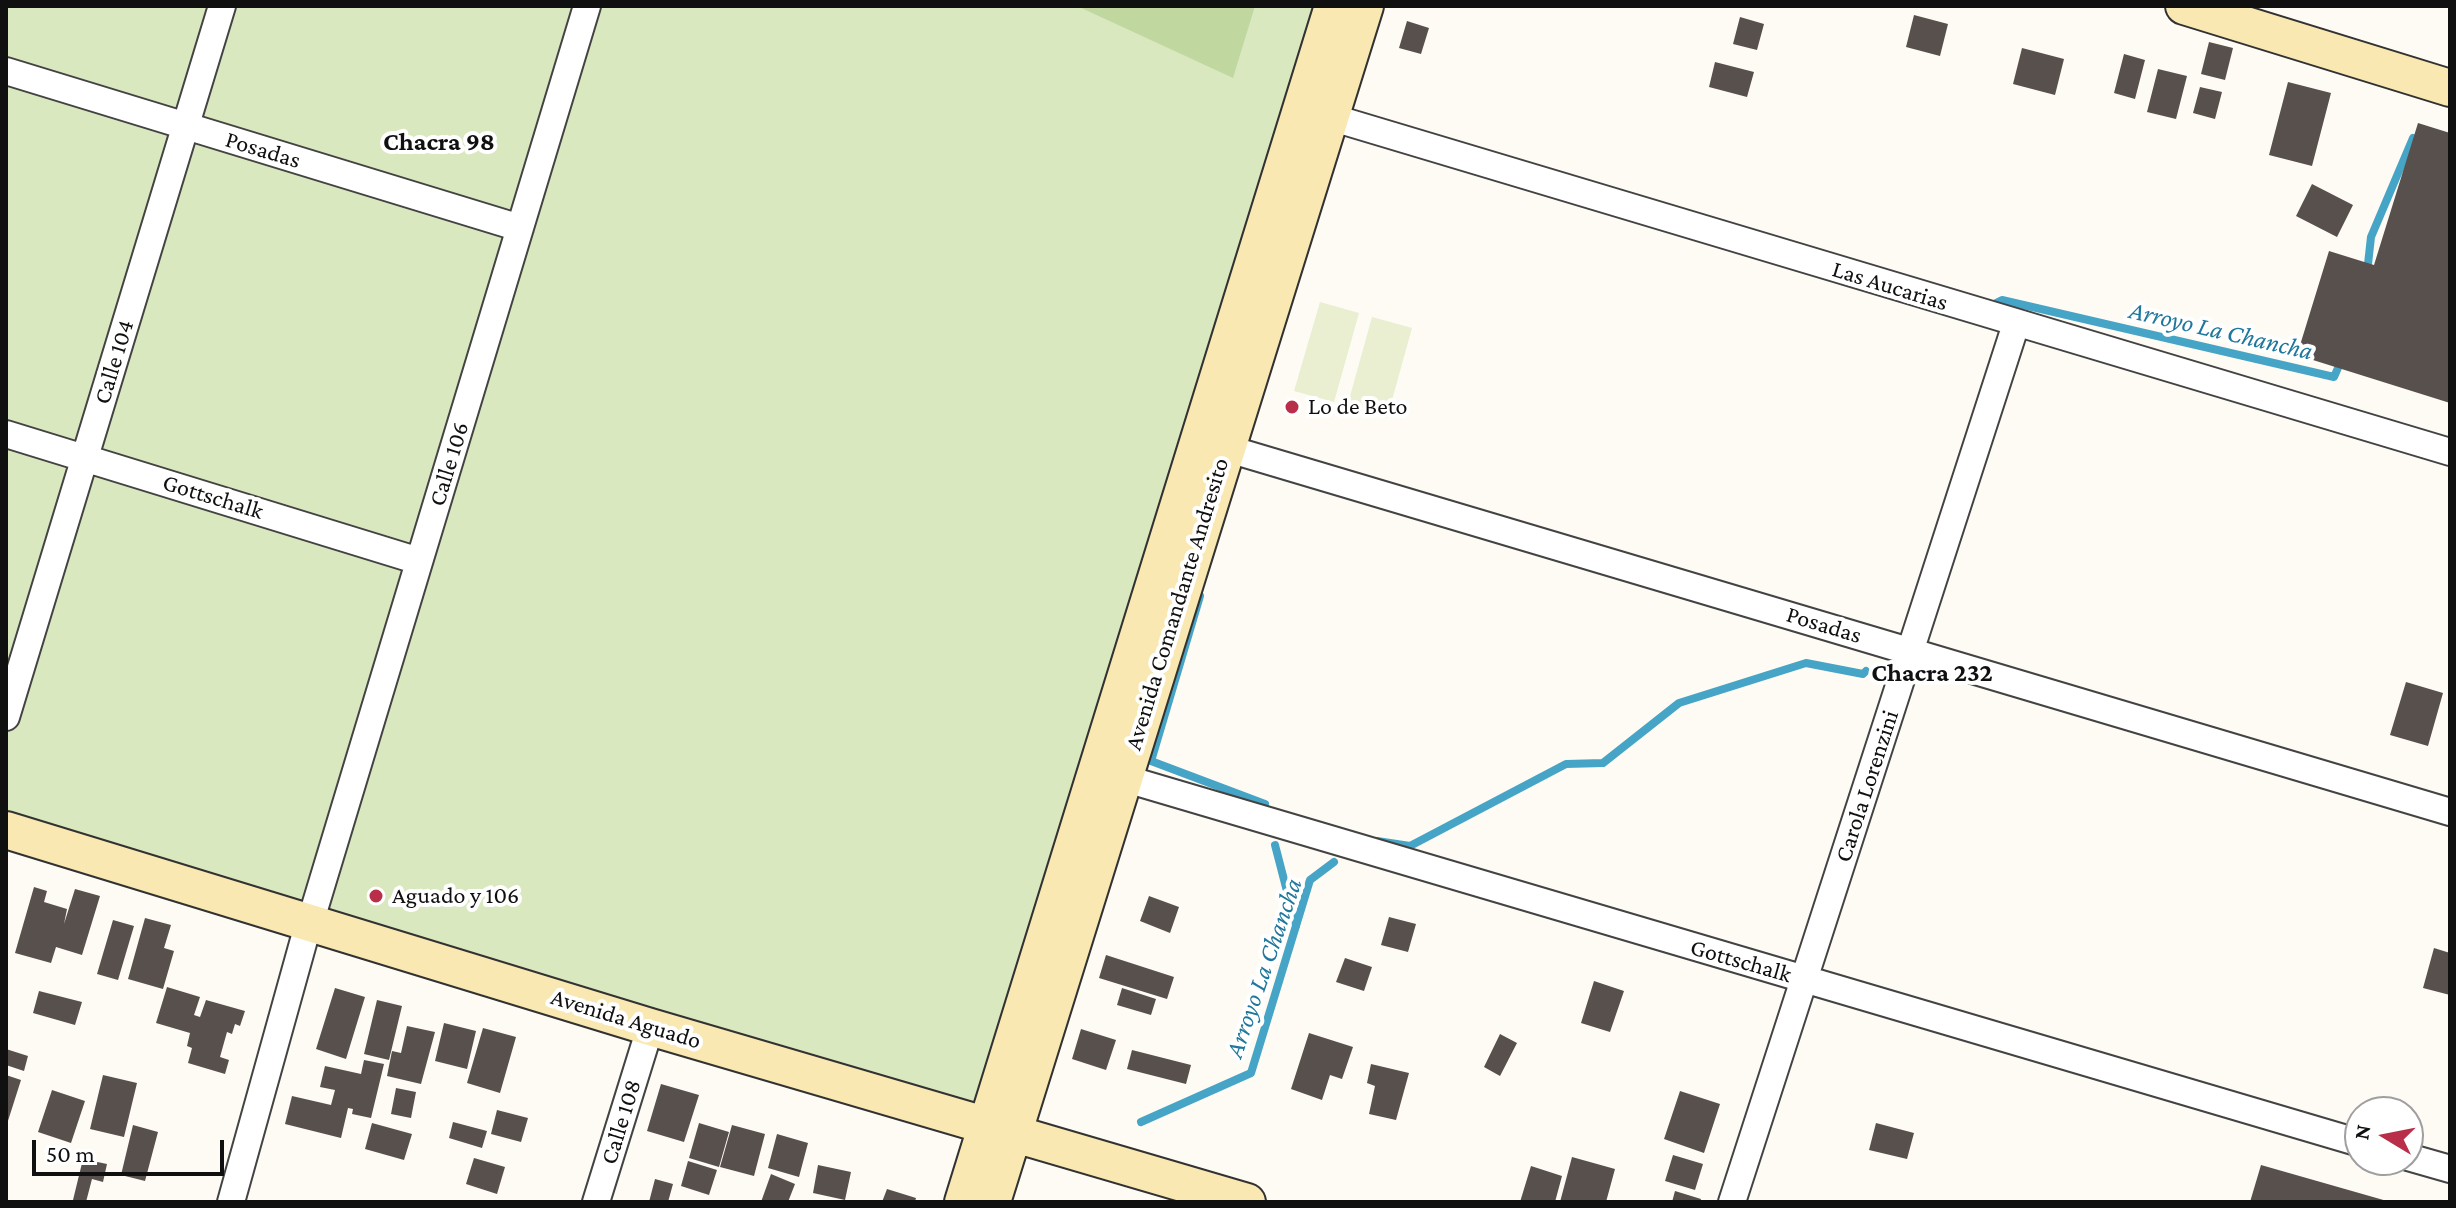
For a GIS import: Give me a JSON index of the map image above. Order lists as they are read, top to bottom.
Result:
{
  "streets": {
    "main road": ["Avenida Comandante Andresito", "Avenida Aguado"],
    "street": [
      "Posadas",
      "Las Aucarias",
      "Calle 104",
      "Calle 106",
      "Gottschalk",
      "Carola Lorenzini",
      "Calle 108"
    ]
  },
  "crossings": [
    ["Posadas", "Calle 104"],
    ["Posadas", "Calle 106"],
    ["Posadas", "Avenida Comandante Andresito"],
    ["Posadas", "Carola Lorenzini"],
    ["Las Aucarias", "Avenida Comandante Andresito"],
    ["Las Aucarias", "Carola Lorenzini"],
    ["Calle 104", "Gottschalk"],
    ["Calle 106", "Gottschalk"],
    ["Calle 106", "Avenida Aguado"],
    ["Gottschalk", "Avenida Comandante Andresito"],
    ["Gottschalk", "Carola Lorenzini"],
    ["Avenida Comandante Andresito", "Avenida Aguado"],
    ["Avenida Aguado", "Calle 108"]
  ],
  "districts": ["Chacra 98", "Chacra 232"],
  "water": ["Arroyo La Chancha"],
  "places": ["Lo de Beto", "Aguado y 106"],
  "scale_bar": "50 m",
  "north": "left"
}
